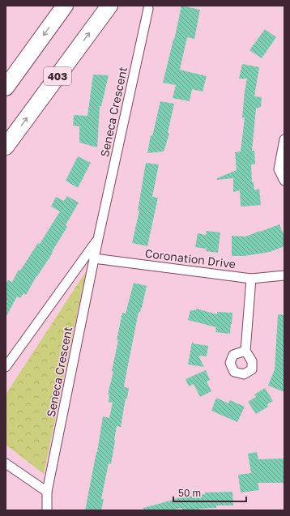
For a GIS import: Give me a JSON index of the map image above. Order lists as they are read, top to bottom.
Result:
{
  "streets": {
    "highway": ["403"],
    "street": ["Seneca Crescent", "Coronation Drive"]
  },
  "crossings": [
    ["Seneca Crescent", "Coronation Drive"]
  ],
  "scale_bar": "50 m"
}
